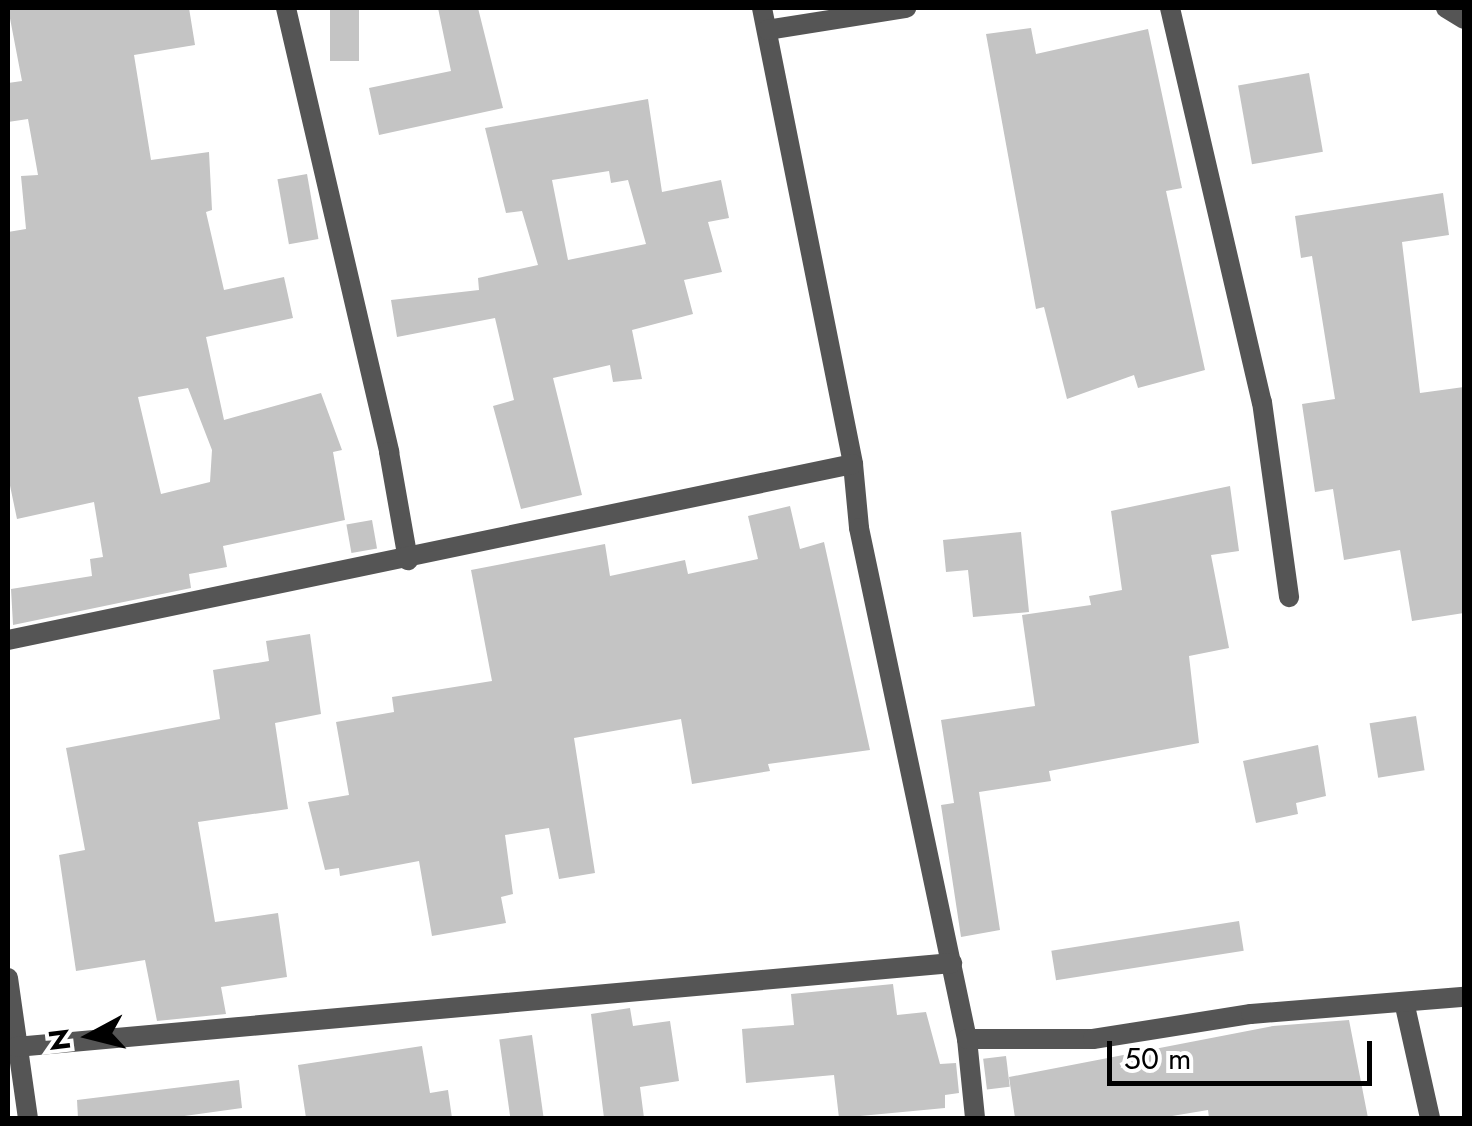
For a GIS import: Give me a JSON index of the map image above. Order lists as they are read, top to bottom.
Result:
{
  "scale_bar": "50 m",
  "north": "left"
}
